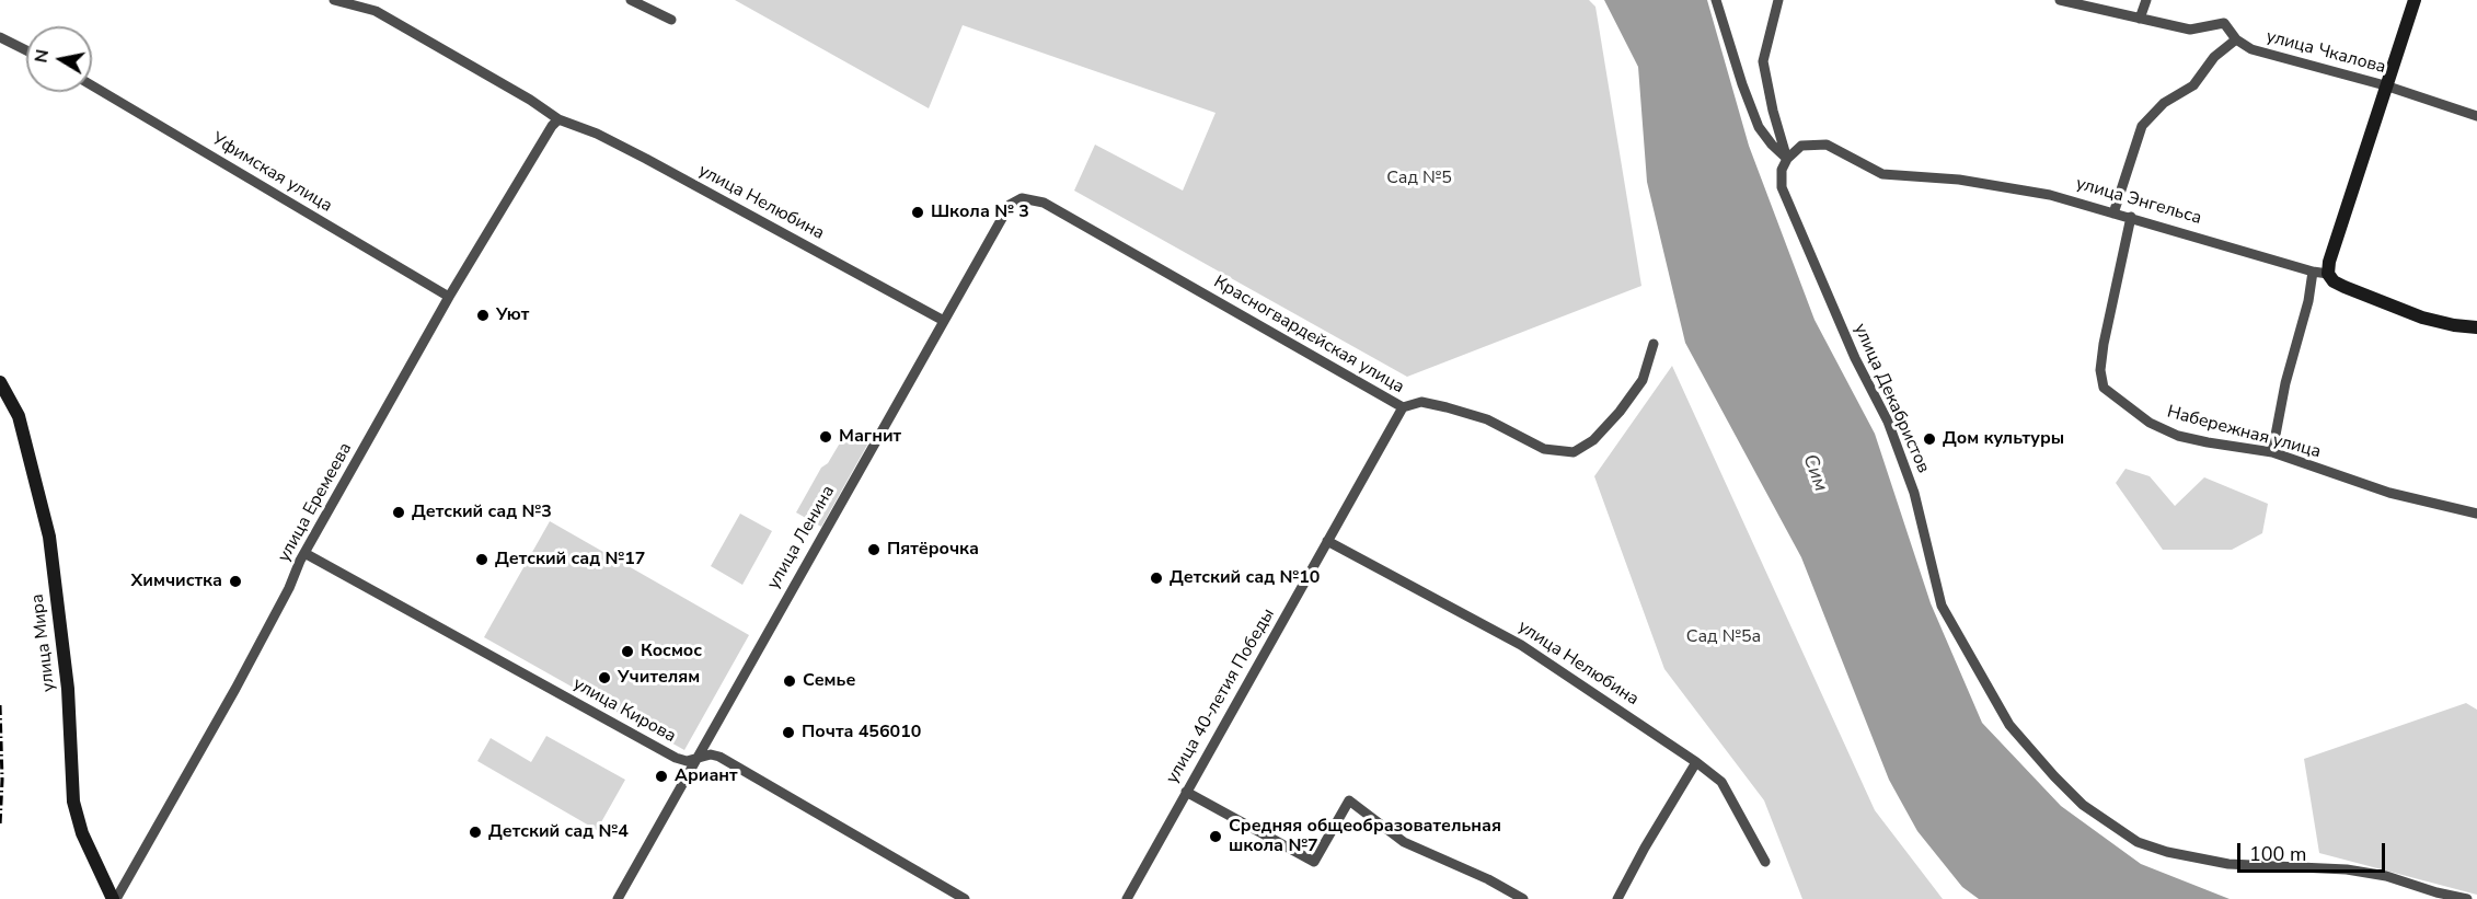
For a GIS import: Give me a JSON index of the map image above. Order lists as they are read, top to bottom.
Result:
{
  "streets": {
    "street": [
      "улица Чкалова",
      "Уфимская улица",
      "улица Энгельса",
      "улица Нелюбина",
      "Красногвардейская улица",
      "улица Декабристов",
      "Набережная улица",
      "улица Еремеева",
      "улица Ленина",
      "улица Мира",
      "улица 40-летия Победы",
      "улица Кирова"
    ]
  },
  "crossings": [
    ["Уфимская улица", "улица Еремеева"],
    ["улица Энгельса", "улица Декабристов"],
    ["улица Энгельса", "Набережная улица"],
    ["улица Нелюбина", "улица Еремеева"],
    ["улица Нелюбина", "улица Ленина"],
    ["улица Нелюбина", "улица 40-летия Победы"],
    ["Красногвардейская улица", "улица Ленина"],
    ["Красногвардейская улица", "улица 40-летия Победы"],
    ["улица Еремеева", "улица Мира"],
    ["улица Еремеева", "улица Кирова"],
    ["улица Ленина", "улица Кирова"]
  ],
  "water": ["Сим"],
  "parks": ["Сад №5", "Сад №5а"],
  "places": [
    "Школа № 3",
    "Уют",
    "Магнит",
    "Дом культуры",
    "Детский сад №3",
    "Пятёрочка",
    "Детский сад №17",
    "Детский сад №10",
    "Химчистка",
    "Космос",
    "Учителям",
    "Семье",
    "Почта 456010",
    "Ариант",
    "Детский сад №4",
    "Средняя общеобразовательная школа №7"
  ],
  "scale_bar": "100 m",
  "north": "left"
}
